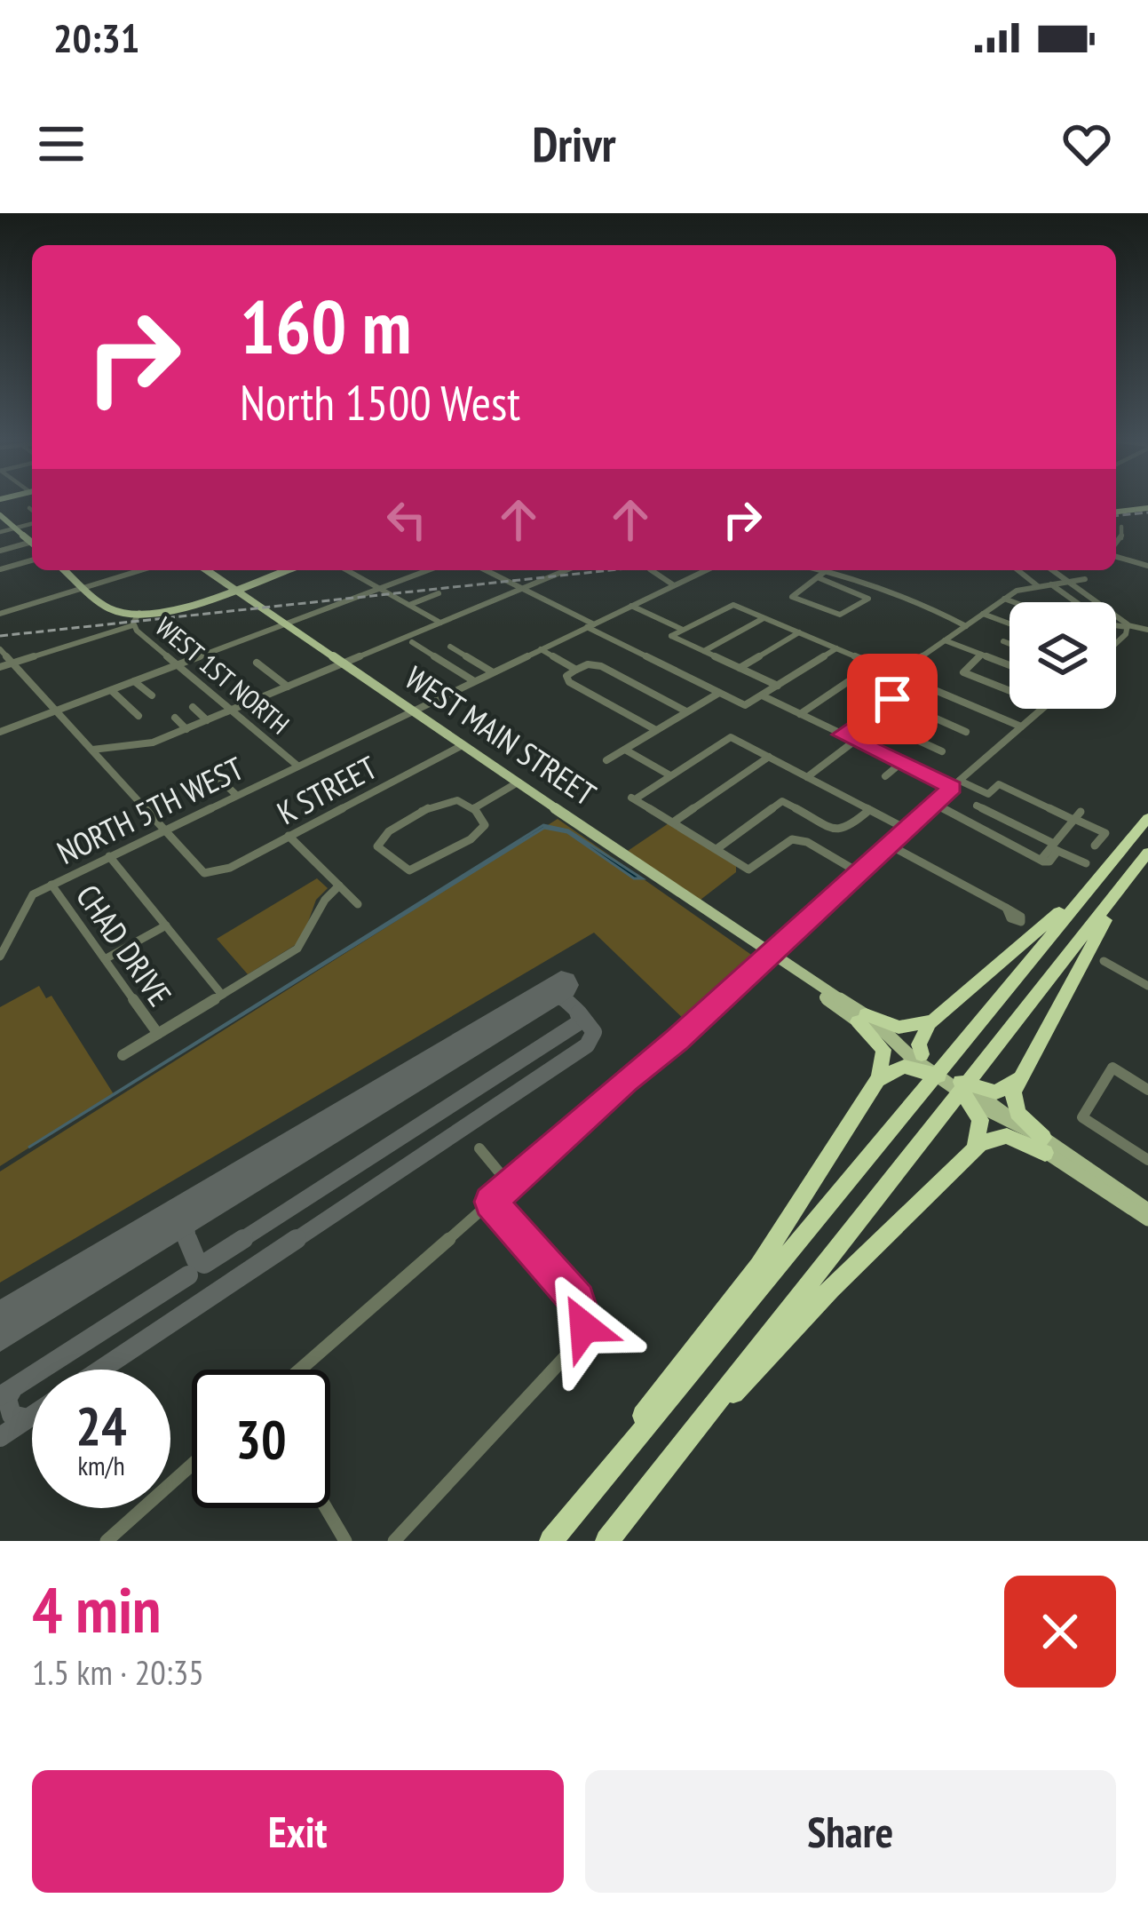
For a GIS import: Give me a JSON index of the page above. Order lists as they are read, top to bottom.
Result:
{
  "streets": {
    "main road": ["WEST 1ST NORTH", "WEST MAIN STREET"],
    "street": ["K STREET", "NORTH 5TH WEST", "CHAD DRIVE"]
  },
  "crossings": [
    ["WEST 1ST NORTH", "WEST MAIN STREET"],
    ["WEST 1ST NORTH", "NORTH 5TH WEST"],
    ["WEST MAIN STREET", "K STREET"],
    ["WEST MAIN STREET", "NORTH 5TH WEST"],
    ["K STREET", "NORTH 5TH WEST"],
    ["NORTH 5TH WEST", "CHAD DRIVE"]
  ],
  "page": {
    "status": "20:31",
    "header": "Drivr",
    "turn": ["160 m", "North 1500 West"],
    "speed": "24 km/h",
    "limit": "30",
    "heading": ["4 min", "1.5 km · 20:35"],
    "buttons": ["Exit", "Share"]
  }
}
